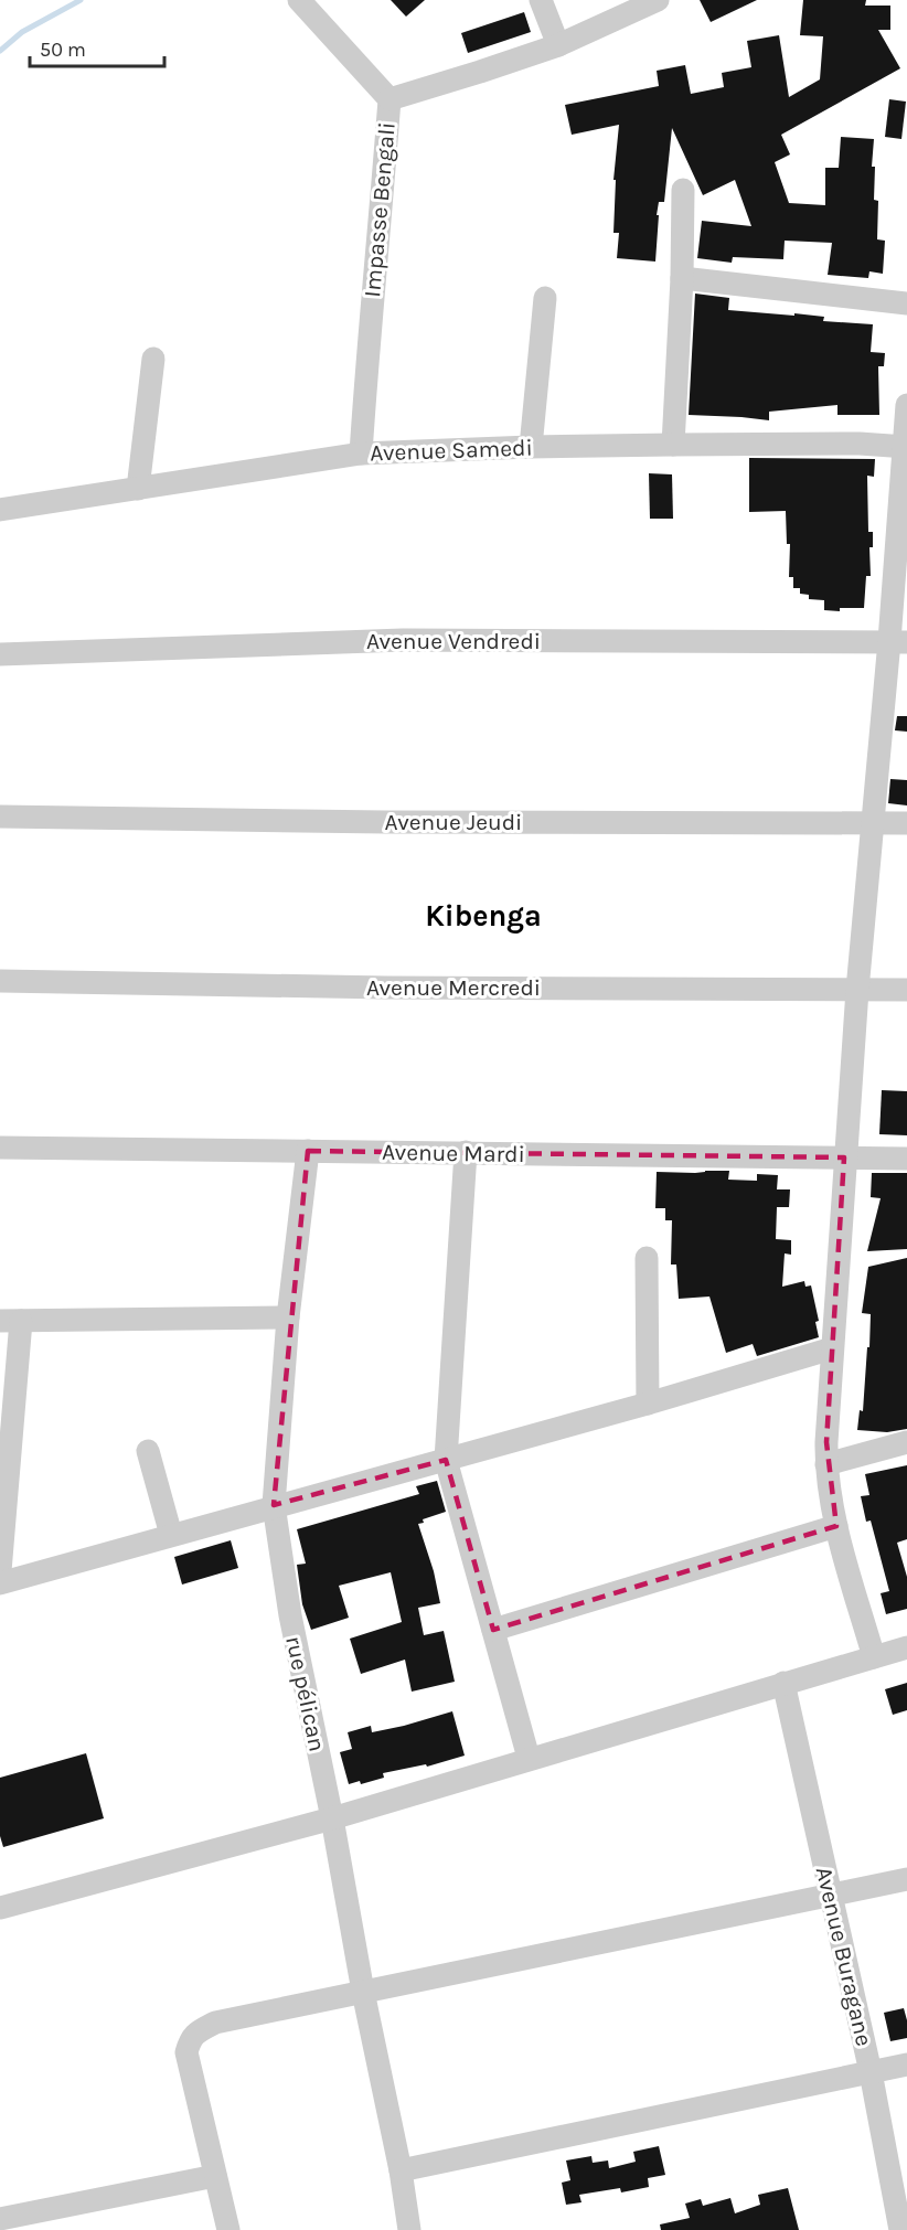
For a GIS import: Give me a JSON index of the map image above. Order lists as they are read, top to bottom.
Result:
{
  "streets": {
    "street": [
      "Impasse Bengali",
      "Avenue Samedi",
      "Avenue Vendredi",
      "Avenue Jeudi",
      "Avenue Mercredi",
      "Avenue Mardi",
      "rue pélican",
      "Avenue Buragane"
    ]
  },
  "crossings": [
    ["Impasse Bengali", "Avenue Samedi"],
    ["Avenue Mardi", "rue pélican"]
  ],
  "districts": ["Kibenga"],
  "scale_bar": "50 m"
}
